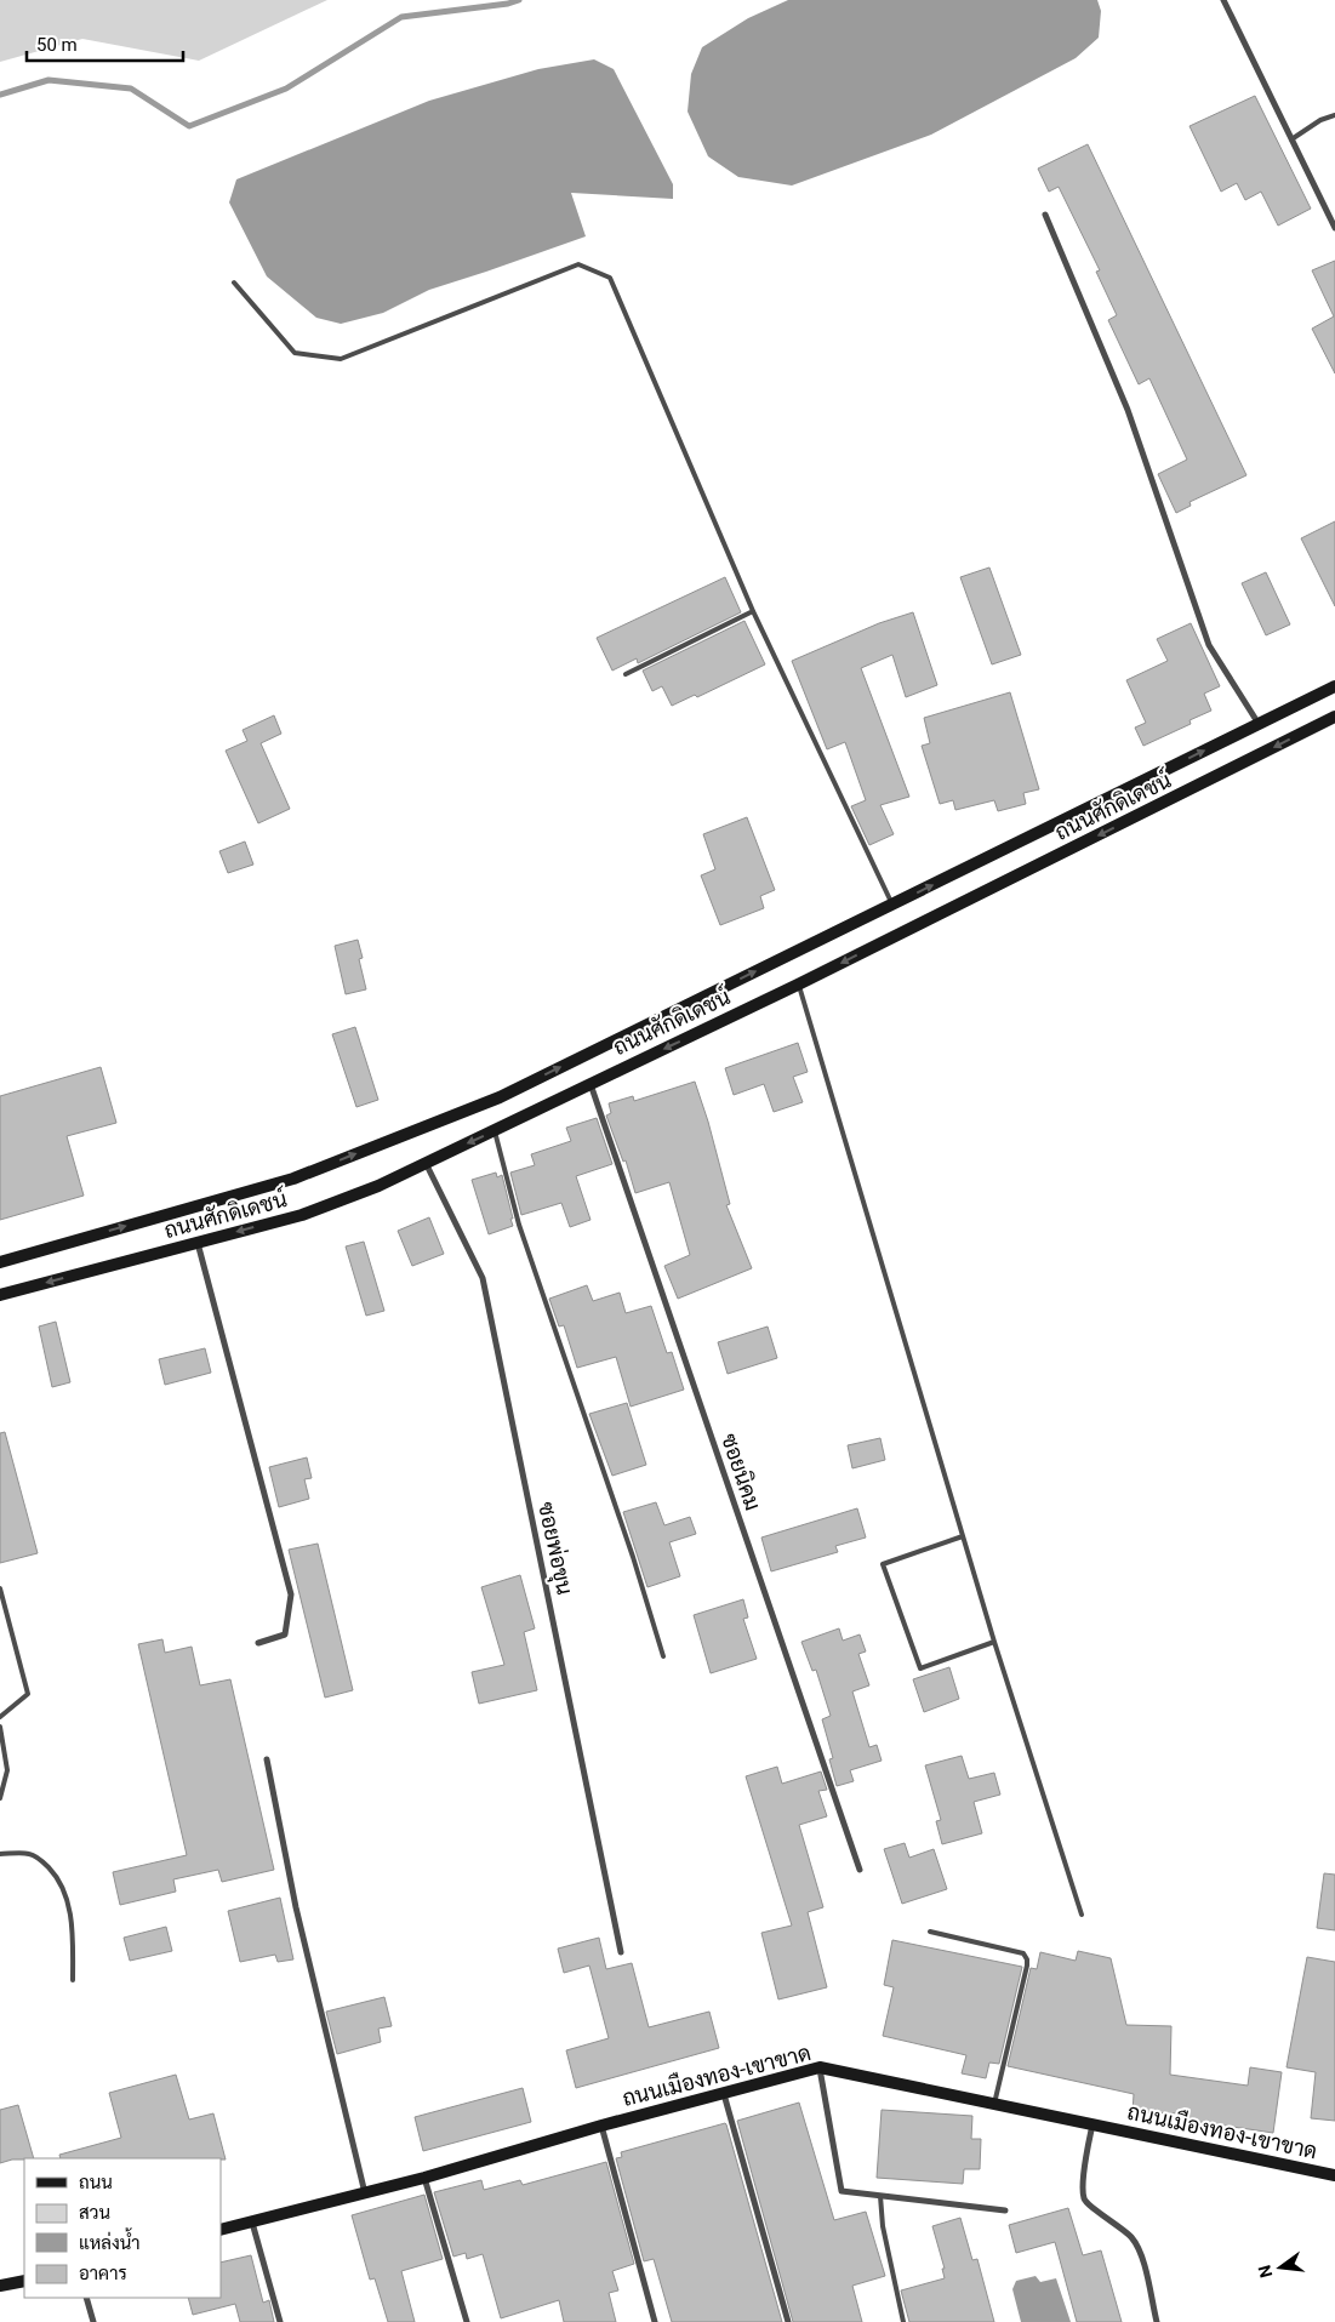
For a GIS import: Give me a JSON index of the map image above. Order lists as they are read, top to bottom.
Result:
{
  "streets": {
    "main road": ["ถนนศักดิเดชน์", "ถนนเมืองทอง-เขาขาด"],
    "street": ["ซอยนิคม", "ซอยพ่อขุน"]
  },
  "crossings": [
    ["ถนนศักดิเดชน์", "ซอยนิคม"],
    ["ถนนศักดิเดชน์", "ซอยพ่อขุน"]
  ],
  "legend": [
    "ถนน",
    "สวน",
    "แหล่งน้ำ",
    "อาคาร"
  ],
  "scale_bar": "50 m",
  "north": "left"
}
